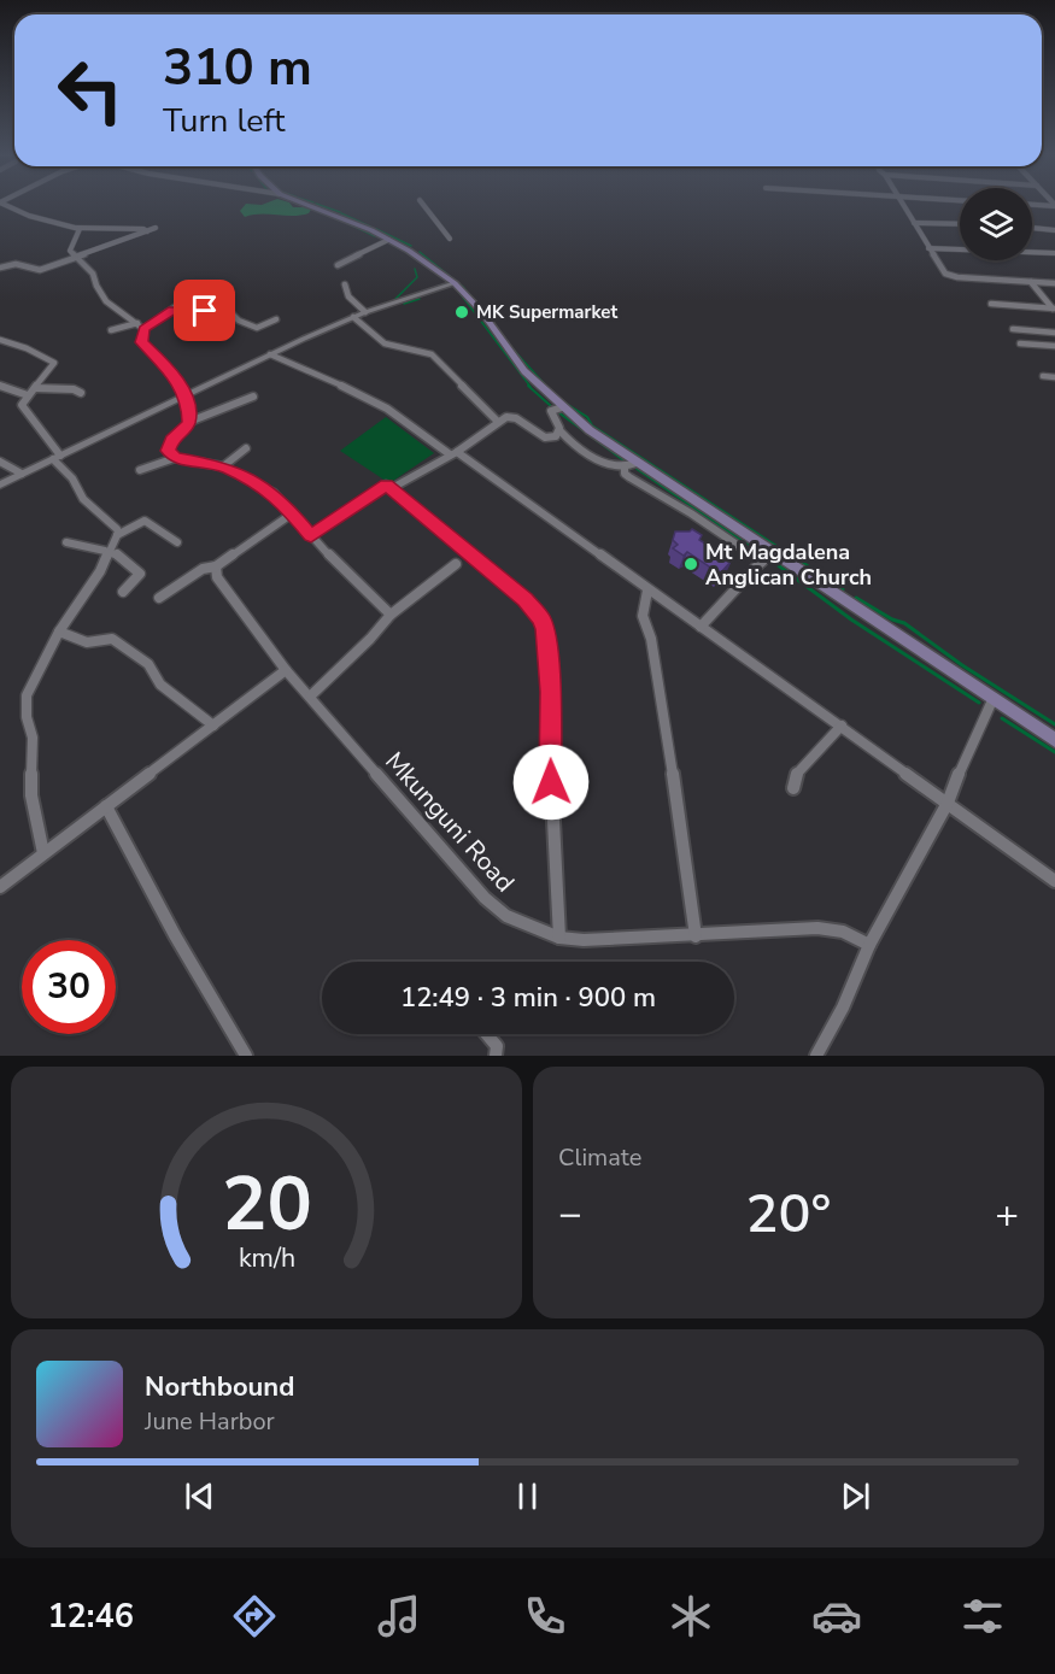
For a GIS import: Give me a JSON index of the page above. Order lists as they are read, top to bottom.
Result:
{
  "streets": {
    "street": ["Mkunguni Road"]
  },
  "places": ["MK Supermarket", "Mt Magdalena Anglican Church"],
  "page": {
    "turn": ["310 m", "Turn left"],
    "limit": "30",
    "trip": "12:49 · 3 min · 900 m",
    "tile": "Climate",
    "heat": ["−", "20°", "+"],
    "song": ["Northbound", "June Harbor"],
    "tabs": "12:46",
    "gauge": ["20", "km/h"]
  }
}
